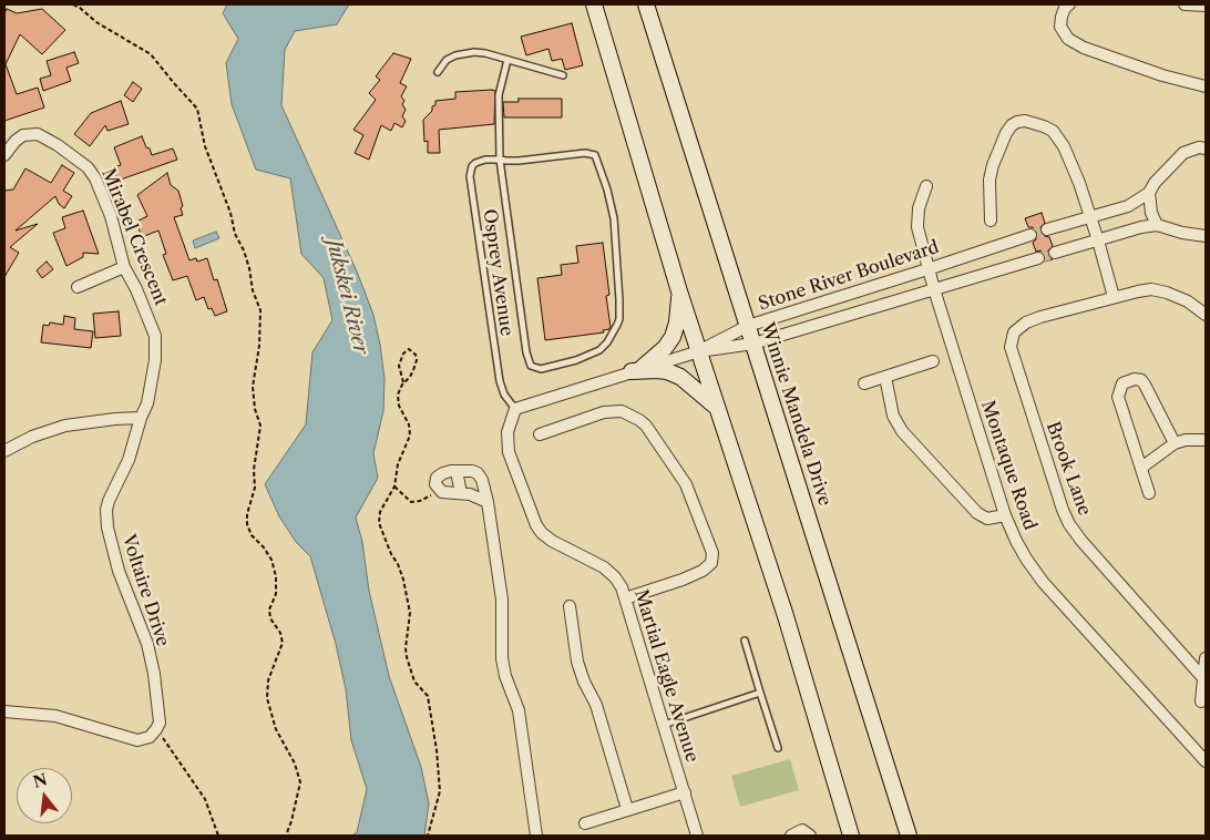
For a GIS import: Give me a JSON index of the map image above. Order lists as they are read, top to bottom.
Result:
{
  "streets": {
    "main road": ["Winnie Mandela Drive"],
    "street": [
      "Mirabel Crescent",
      "Stone River Boulevard",
      "Montaque Road",
      "Brook Lane",
      "Voltaire Drive",
      "Martial Eagle Avenue"
    ],
    "lane": ["Osprey Avenue"]
  },
  "crossings": [
    ["Mirabel Crescent", "Voltaire Drive"],
    ["Osprey Avenue", "Martial Eagle Avenue"],
    ["Stone River Boulevard", "Winnie Mandela Drive"],
    ["Stone River Boulevard", "Montaque Road"]
  ],
  "water": ["Jukskei River"],
  "north": "top"
}
